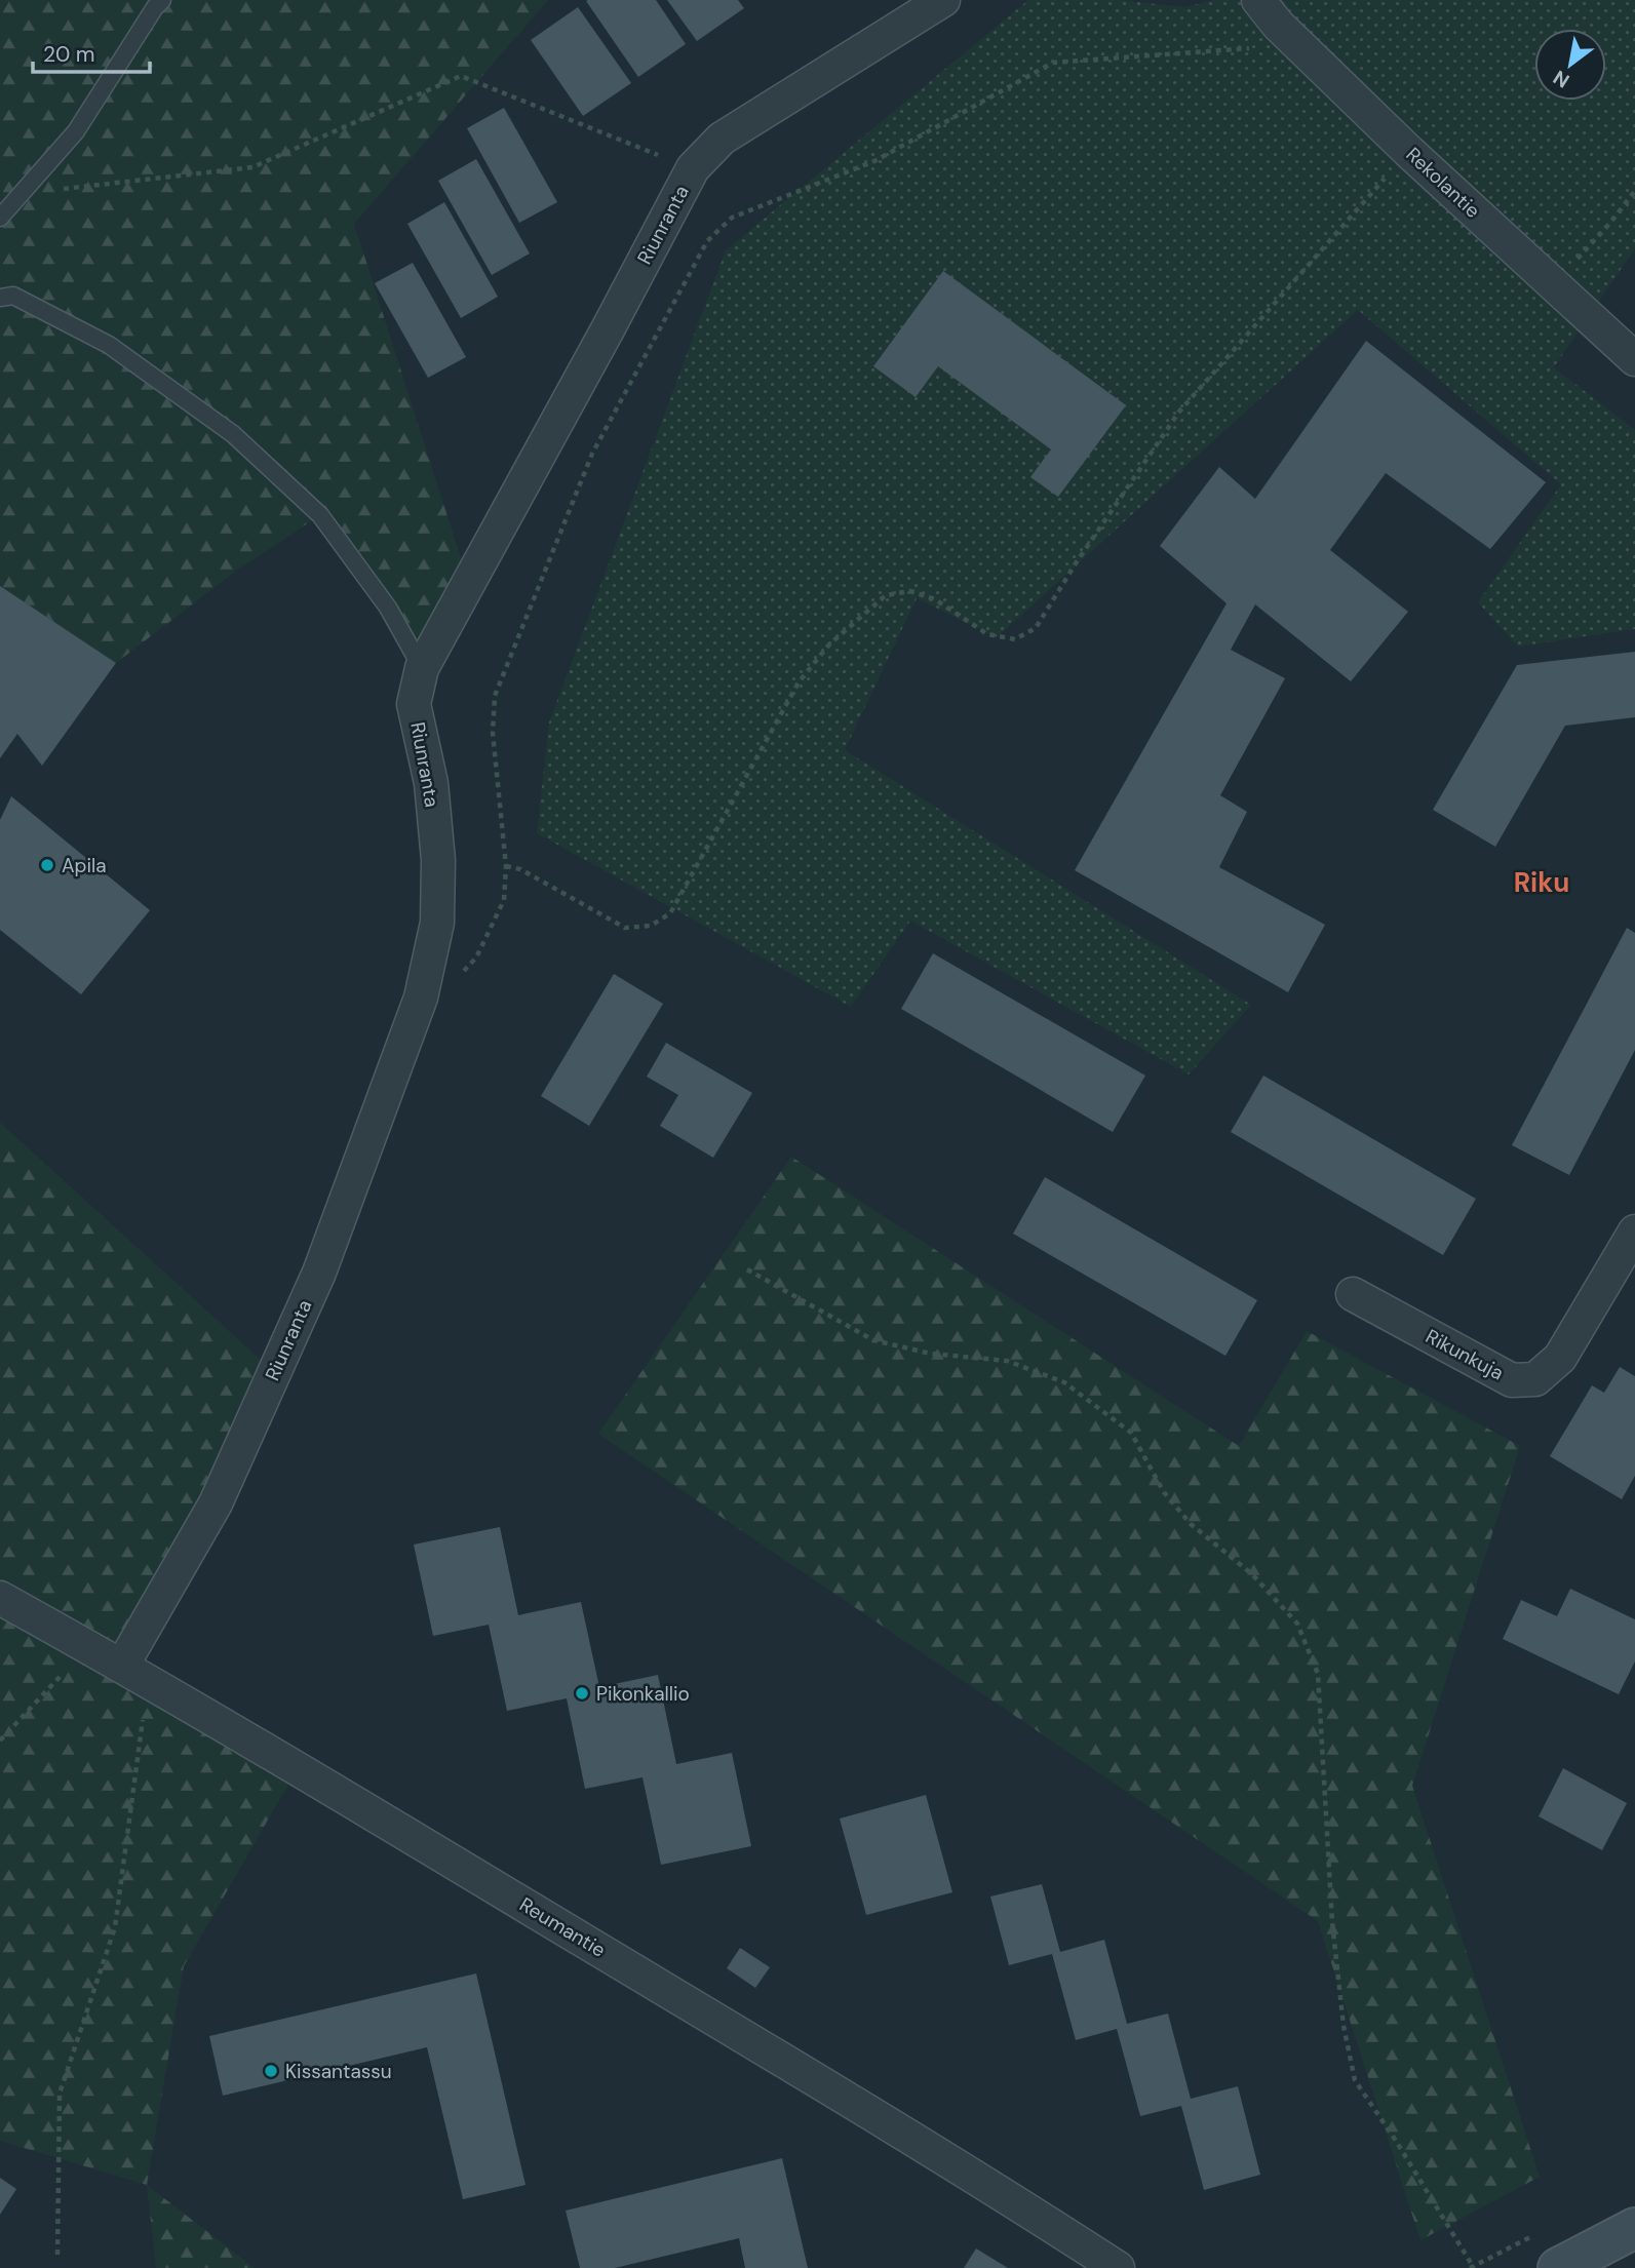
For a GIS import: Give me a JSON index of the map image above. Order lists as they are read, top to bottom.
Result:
{
  "streets": {
    "street": [
      "Rekolantie",
      "Riunranta",
      "Rikunkuja",
      "Reumantie"
    ]
  },
  "crossings": [
    ["Riunranta", "Reumantie"]
  ],
  "districts": ["Riku"],
  "places": ["Apila", "Pikonkallio", "Kissantassu"],
  "scale_bar": "20 m",
  "north": "bottom left"
}
